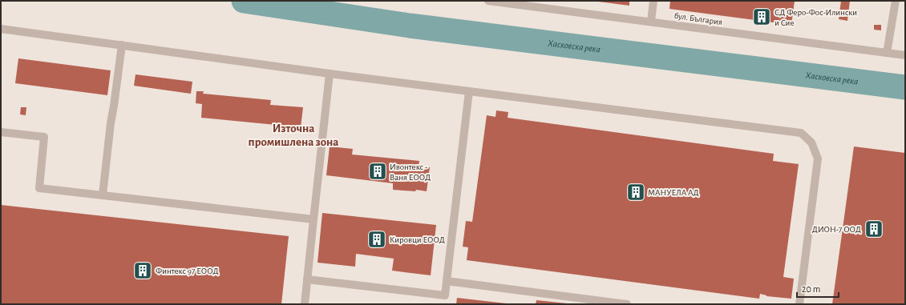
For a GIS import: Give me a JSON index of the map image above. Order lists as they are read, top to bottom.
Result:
{
  "streets": {
    "street": ["бул. България"]
  },
  "districts": ["Източна промишлена зона"],
  "water": ["Хасковска река"],
  "places": {
    "building": [
      "СД Феро-Фос-Илински и Сие",
      "Ивонтекс - Ваня ЕООД",
      "МАНУЕЛА АД",
      "ДИОН-7 ООД",
      "Кировци ЕООД",
      "Финтекс 97 ЕООД"
    ]
  },
  "scale_bar": "20 m"
}
